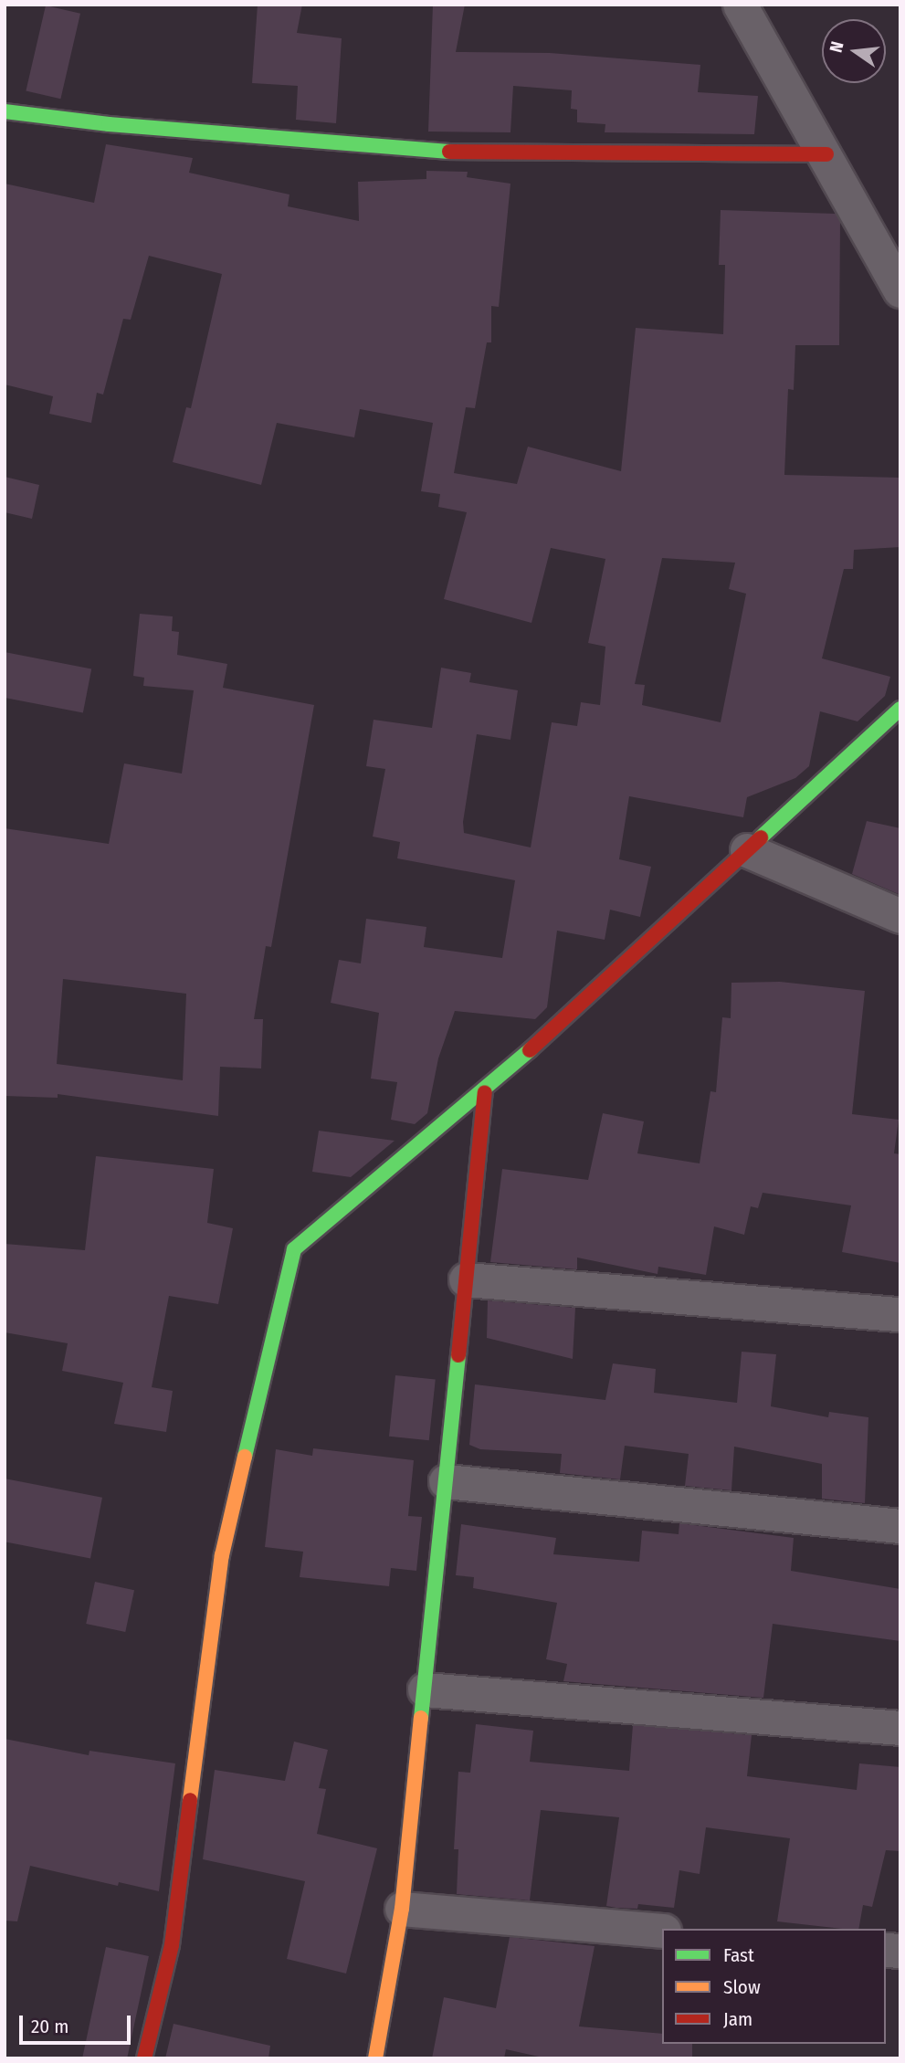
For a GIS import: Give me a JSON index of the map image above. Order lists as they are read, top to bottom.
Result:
{
  "legend": ["Fast", "Slow", "Jam"],
  "scale_bar": "20 m",
  "north": "left"
}
